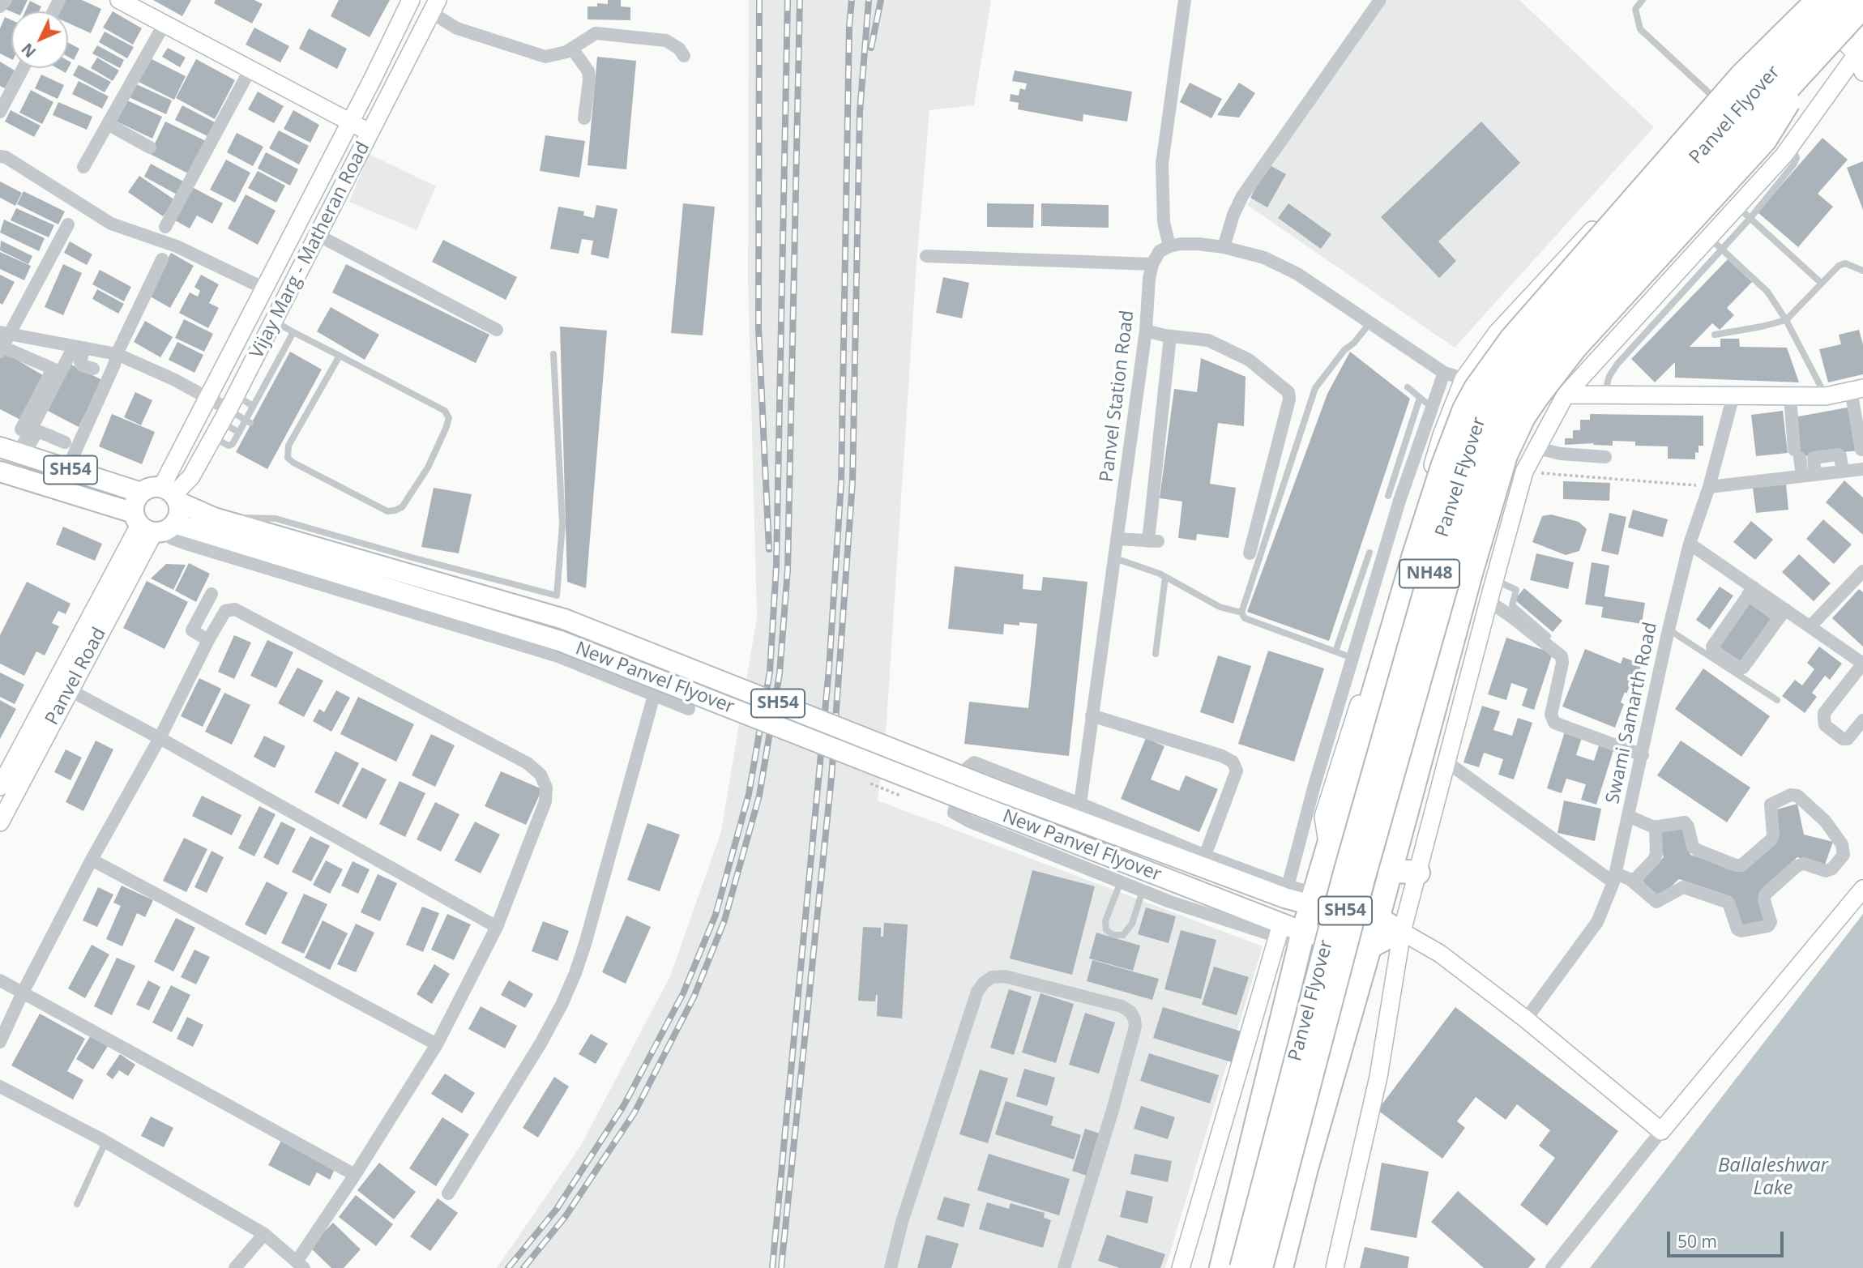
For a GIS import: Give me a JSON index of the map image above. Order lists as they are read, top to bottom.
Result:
{
  "streets": {
    "highway": ["Panvel Flyover", "NH48"],
    "main road": ["SH54", "New Panvel Flyover"],
    "street": [
      "Vijay Marg - Matheran Road",
      "Panvel Station Road",
      "Panvel Road",
      "Swami Samarth Road"
    ]
  },
  "crossings": [
    ["Vijay Marg - Matheran Road", "SH54"],
    ["SH54", "Panvel Road"],
    ["SH54", "New Panvel Flyover"]
  ],
  "water": ["Ballaleshwar Lake"],
  "scale_bar": "50 m",
  "north": "bottom left"
}
